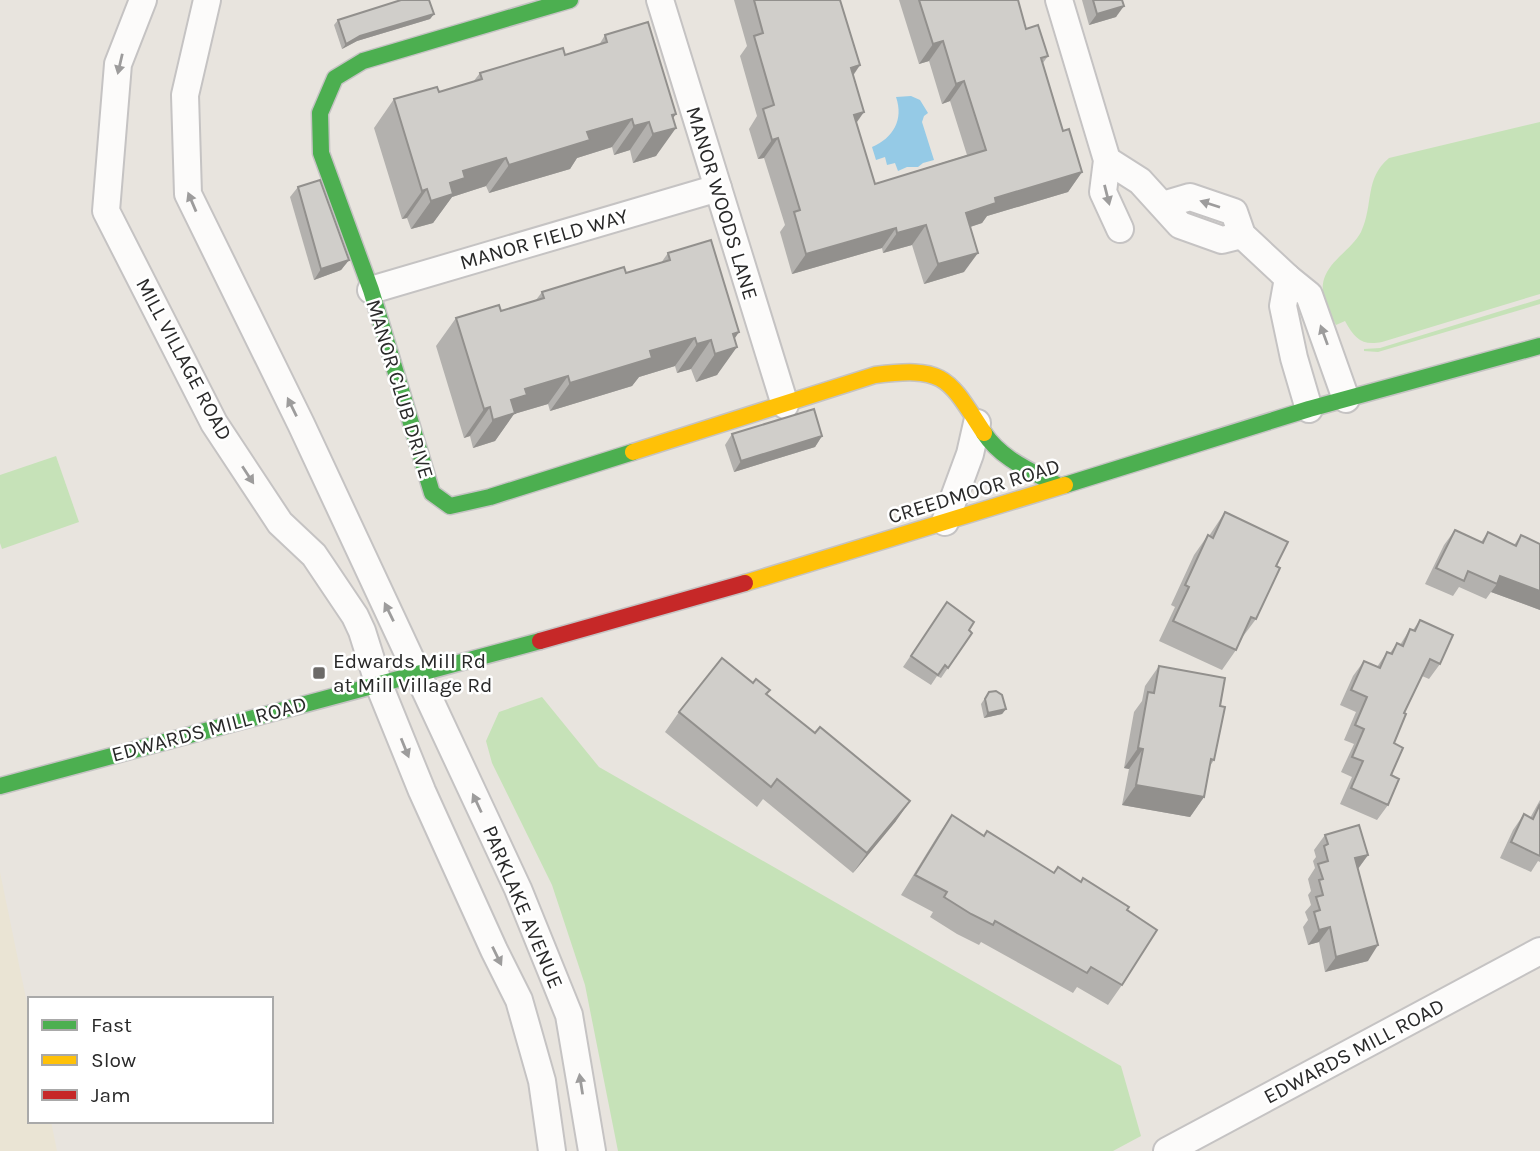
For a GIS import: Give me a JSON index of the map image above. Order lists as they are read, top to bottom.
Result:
{
  "streets": {
    "main road": ["MANOR CLUB DRIVE", "CREEDMOOR ROAD", "EDWARDS MILL ROAD"],
    "street": [
      "MANOR WOODS LANE",
      "MANOR FIELD WAY",
      "MILL VILLAGE ROAD",
      "PARKLAKE AVENUE"
    ]
  },
  "crossings": [
    ["MANOR WOODS LANE", "MANOR FIELD WAY"],
    ["MANOR WOODS LANE", "MANOR CLUB DRIVE"],
    ["MANOR FIELD WAY", "MANOR CLUB DRIVE"],
    ["MILL VILLAGE ROAD", "EDWARDS MILL ROAD"],
    ["MILL VILLAGE ROAD", "PARKLAKE AVENUE"],
    ["MANOR CLUB DRIVE", "CREEDMOOR ROAD"],
    ["CREEDMOOR ROAD", "EDWARDS MILL ROAD"],
    ["CREEDMOOR ROAD", "PARKLAKE AVENUE"],
    ["EDWARDS MILL ROAD", "PARKLAKE AVENUE"]
  ],
  "places": {
    "transit": ["Edwards Mill Rd at Mill Village Rd"]
  },
  "legend": ["Fast", "Slow", "Jam"]
}
